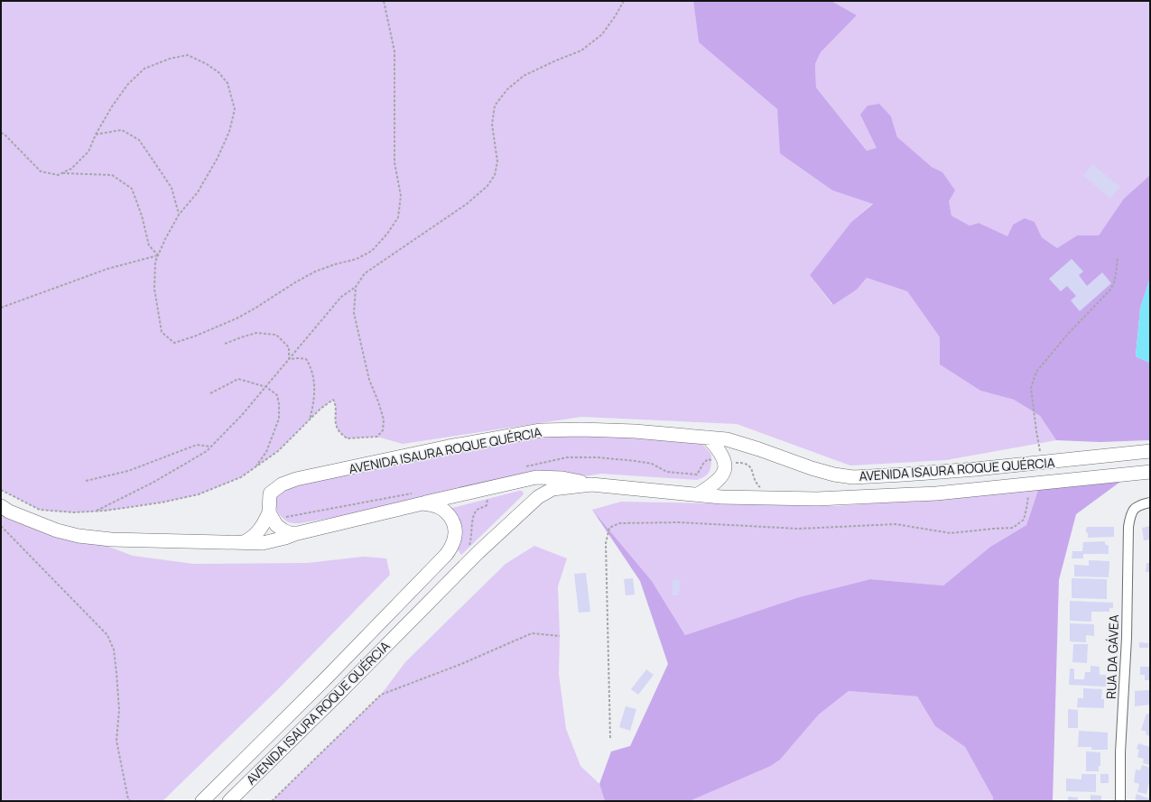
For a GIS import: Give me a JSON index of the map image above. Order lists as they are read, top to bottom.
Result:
{
  "streets": {
    "main road": ["AVENIDA ISAURA ROQUE QUÉRCIA"],
    "street": ["RUA DA GÁVEA"]
  }
}
